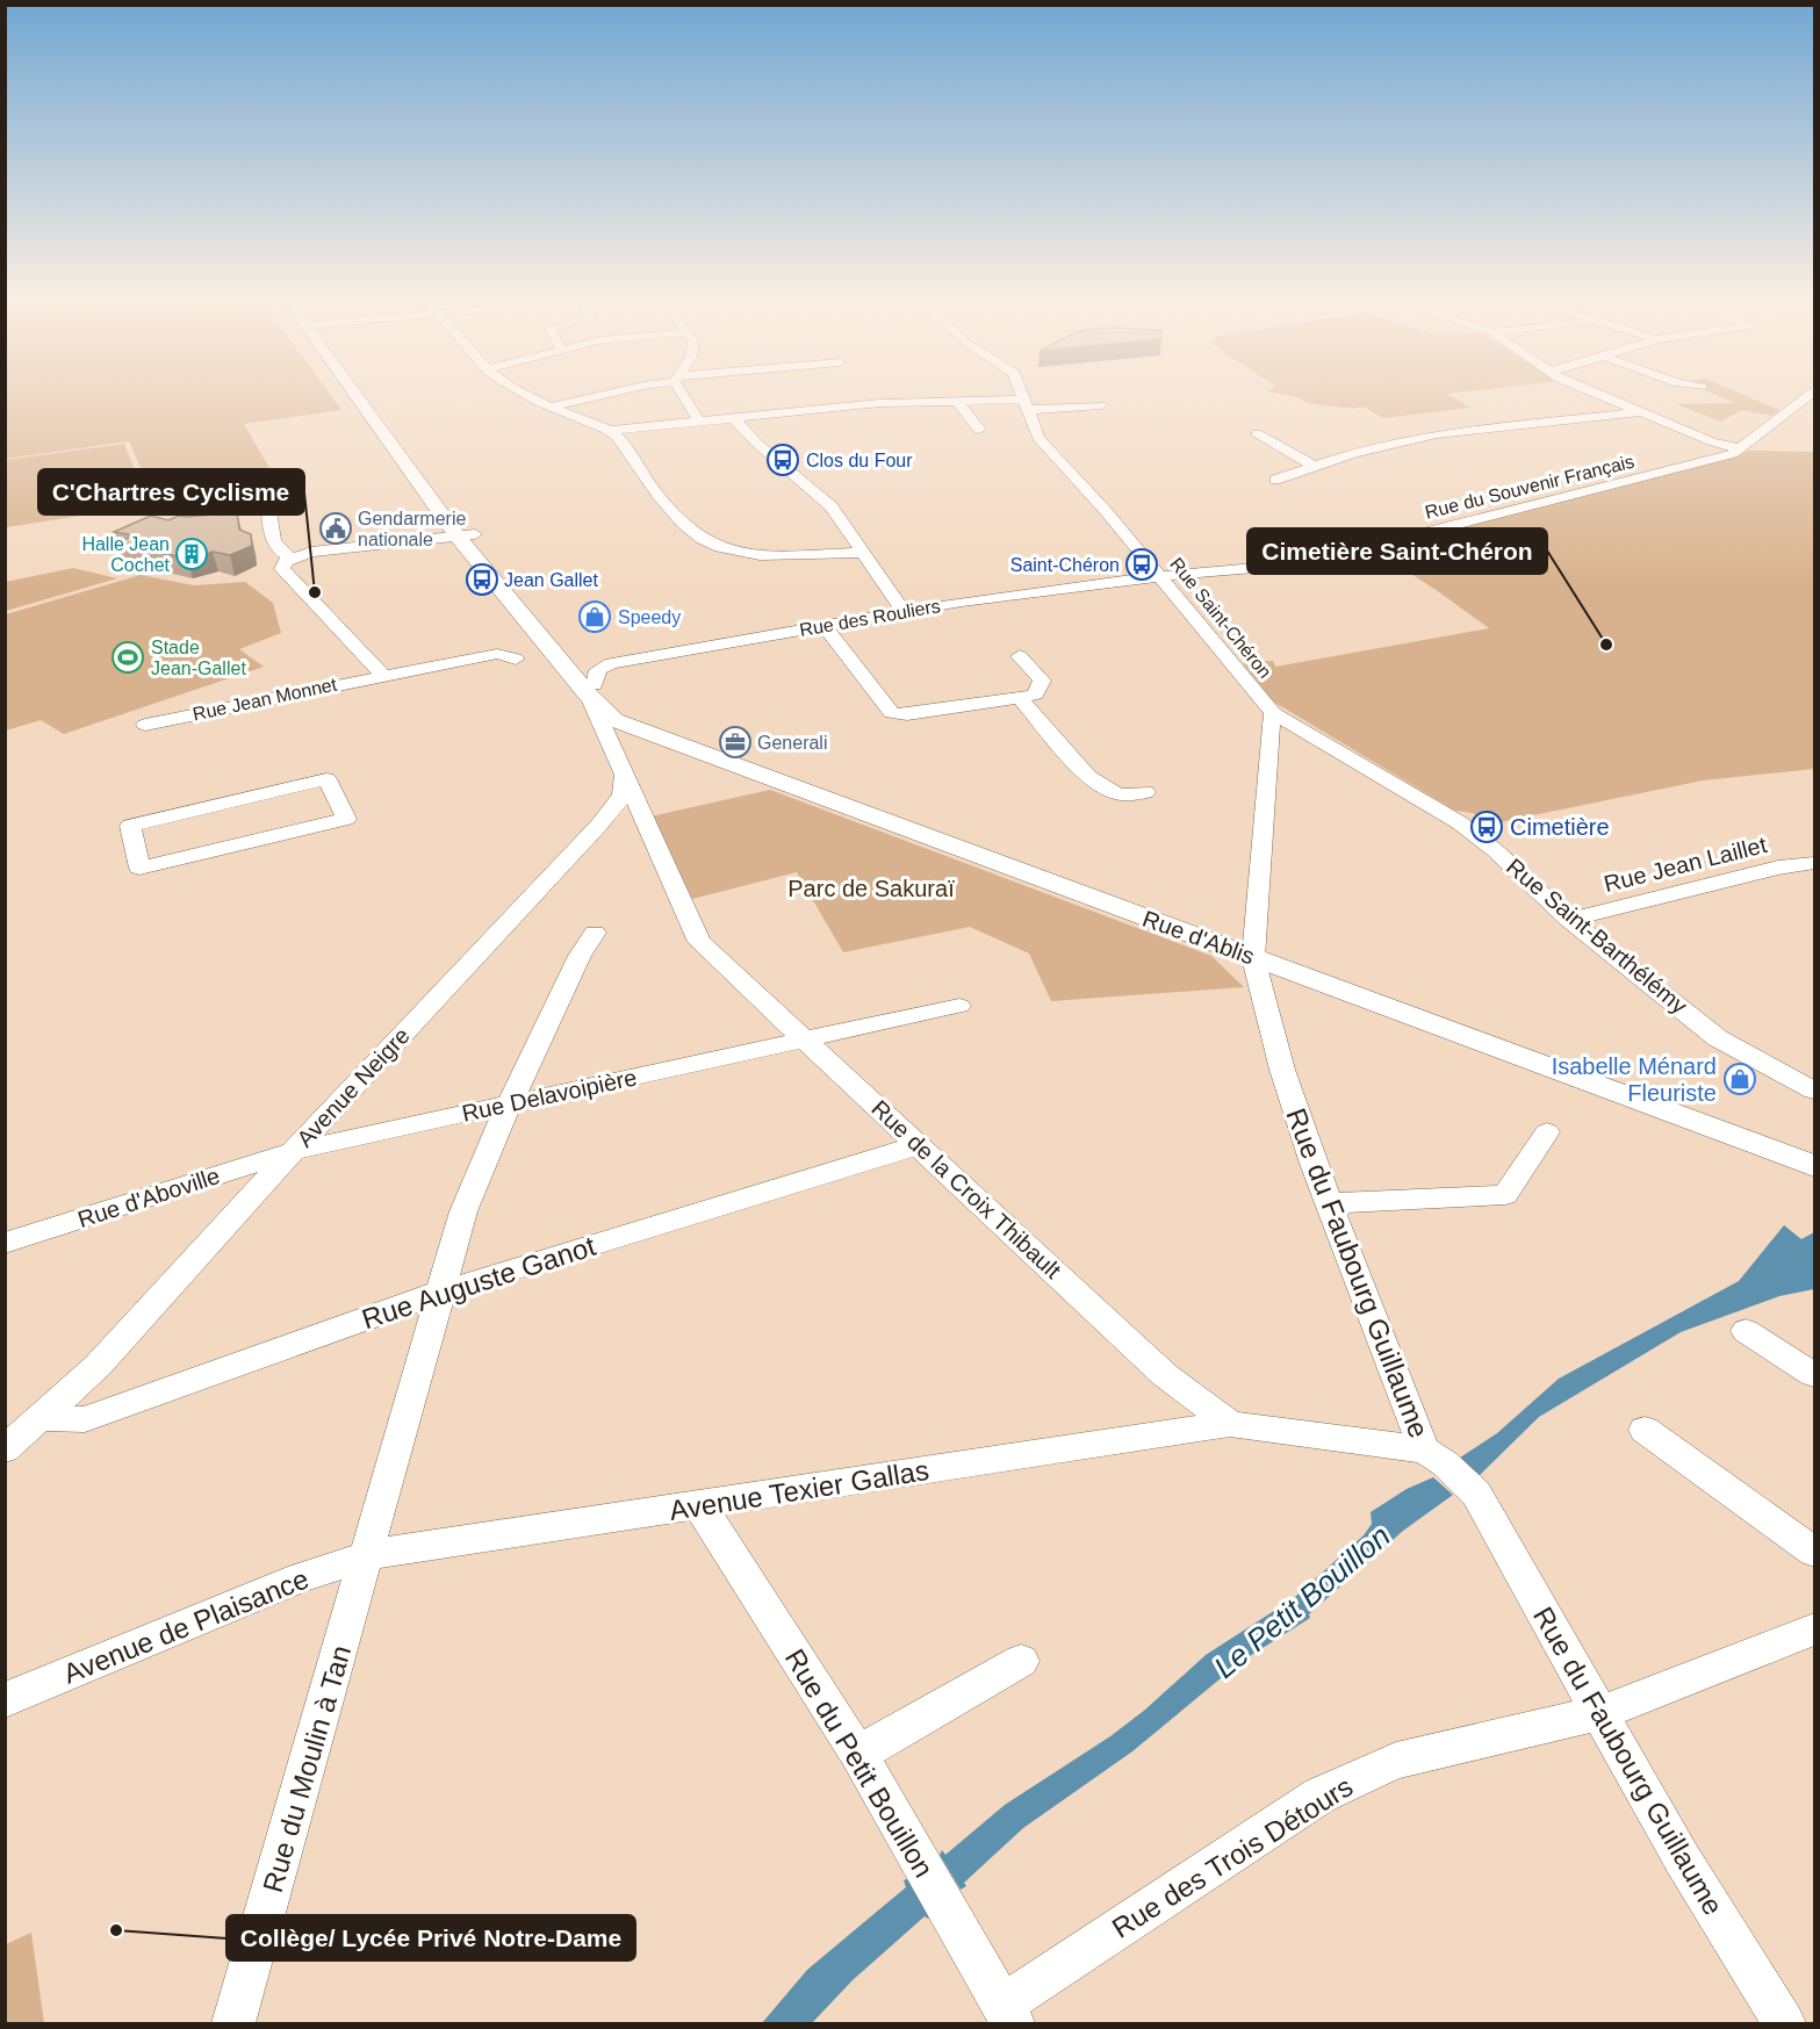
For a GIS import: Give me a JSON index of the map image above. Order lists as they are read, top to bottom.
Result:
{
  "streets": {
    "main road": ["Rue d'Ablis"],
    "street": [
      "Rue du Souvenir Français",
      "Rue des Rouliers",
      "Rue Saint-Chéron",
      "Rue Jean Monnet",
      "Rue Jean Laillet",
      "Rue Saint-Barthélémy",
      "Avenue Neigre",
      "Rue Delavoipière",
      "Rue de la Croix Thibault",
      "Rue d'Aboville",
      "Rue du Faubourg Guillaume",
      "Rue Auguste Ganot",
      "Avenue Texier Gallas",
      "Avenue de Plaisance",
      "Rue du Petit Bouillon",
      "Rue du Moulin à Tan",
      "Rue des Trois Détours"
    ]
  },
  "crossings": [
    ["Rue du Souvenir Français", "Rue des Rouliers"],
    ["Rue du Souvenir Français", "Rue Saint-Chéron"],
    ["Rue des Rouliers", "Rue Saint-Chéron"],
    ["Rue des Rouliers", "Rue d'Ablis"],
    ["Rue Saint-Chéron", "Rue Saint-Barthélémy"],
    ["Rue Saint-Chéron", "Rue du Faubourg Guillaume"],
    ["Rue Jean Laillet", "Rue Saint-Barthélémy"],
    ["Rue Saint-Barthélémy", "Rue du Faubourg Guillaume"],
    ["Rue d'Ablis", "Rue du Faubourg Guillaume"],
    ["Avenue Neigre", "Rue Delavoipière"],
    ["Avenue Neigre", "Rue de la Croix Thibault"],
    ["Avenue Neigre", "Rue d'Aboville"],
    ["Avenue Neigre", "Rue Auguste Ganot"],
    ["Rue Delavoipière", "Rue de la Croix Thibault"],
    ["Rue Delavoipière", "Rue d'Aboville"],
    ["Rue Delavoipière", "Rue du Moulin à Tan"],
    ["Rue de la Croix Thibault", "Rue du Faubourg Guillaume"],
    ["Rue de la Croix Thibault", "Rue Auguste Ganot"],
    ["Rue de la Croix Thibault", "Avenue Texier Gallas"],
    ["Rue du Faubourg Guillaume", "Rue des Trois Détours"],
    ["Rue Auguste Ganot", "Rue du Moulin à Tan"],
    ["Avenue Texier Gallas", "Avenue de Plaisance"],
    ["Avenue Texier Gallas", "Rue du Petit Bouillon"],
    ["Avenue Texier Gallas", "Rue du Moulin à Tan"],
    ["Avenue de Plaisance", "Rue du Moulin à Tan"],
    ["Rue du Petit Bouillon", "Rue des Trois Détours"]
  ],
  "water": ["Le Petit Bouillon"],
  "parks": ["Parc de Sakuraï"],
  "places": {
    "bus stop": [
      "Clos du Four",
      "Saint-Chéron",
      "Jean Gallet",
      "Cimetière"
    ],
    "public building": ["Gendarmerie nationale"],
    "building": ["Halle Jean Cochet"],
    "other": ["C'Chartres Cyclisme", "Cimetière Saint-Chéron", "Collège/ Lycée Privé Notre-Dame"],
    "shop": ["Speedy", "Isabelle Ménard Fleuriste"],
    "sports": ["Stade Jean-Gallet"],
    "office": ["Generali"]
  }
}
